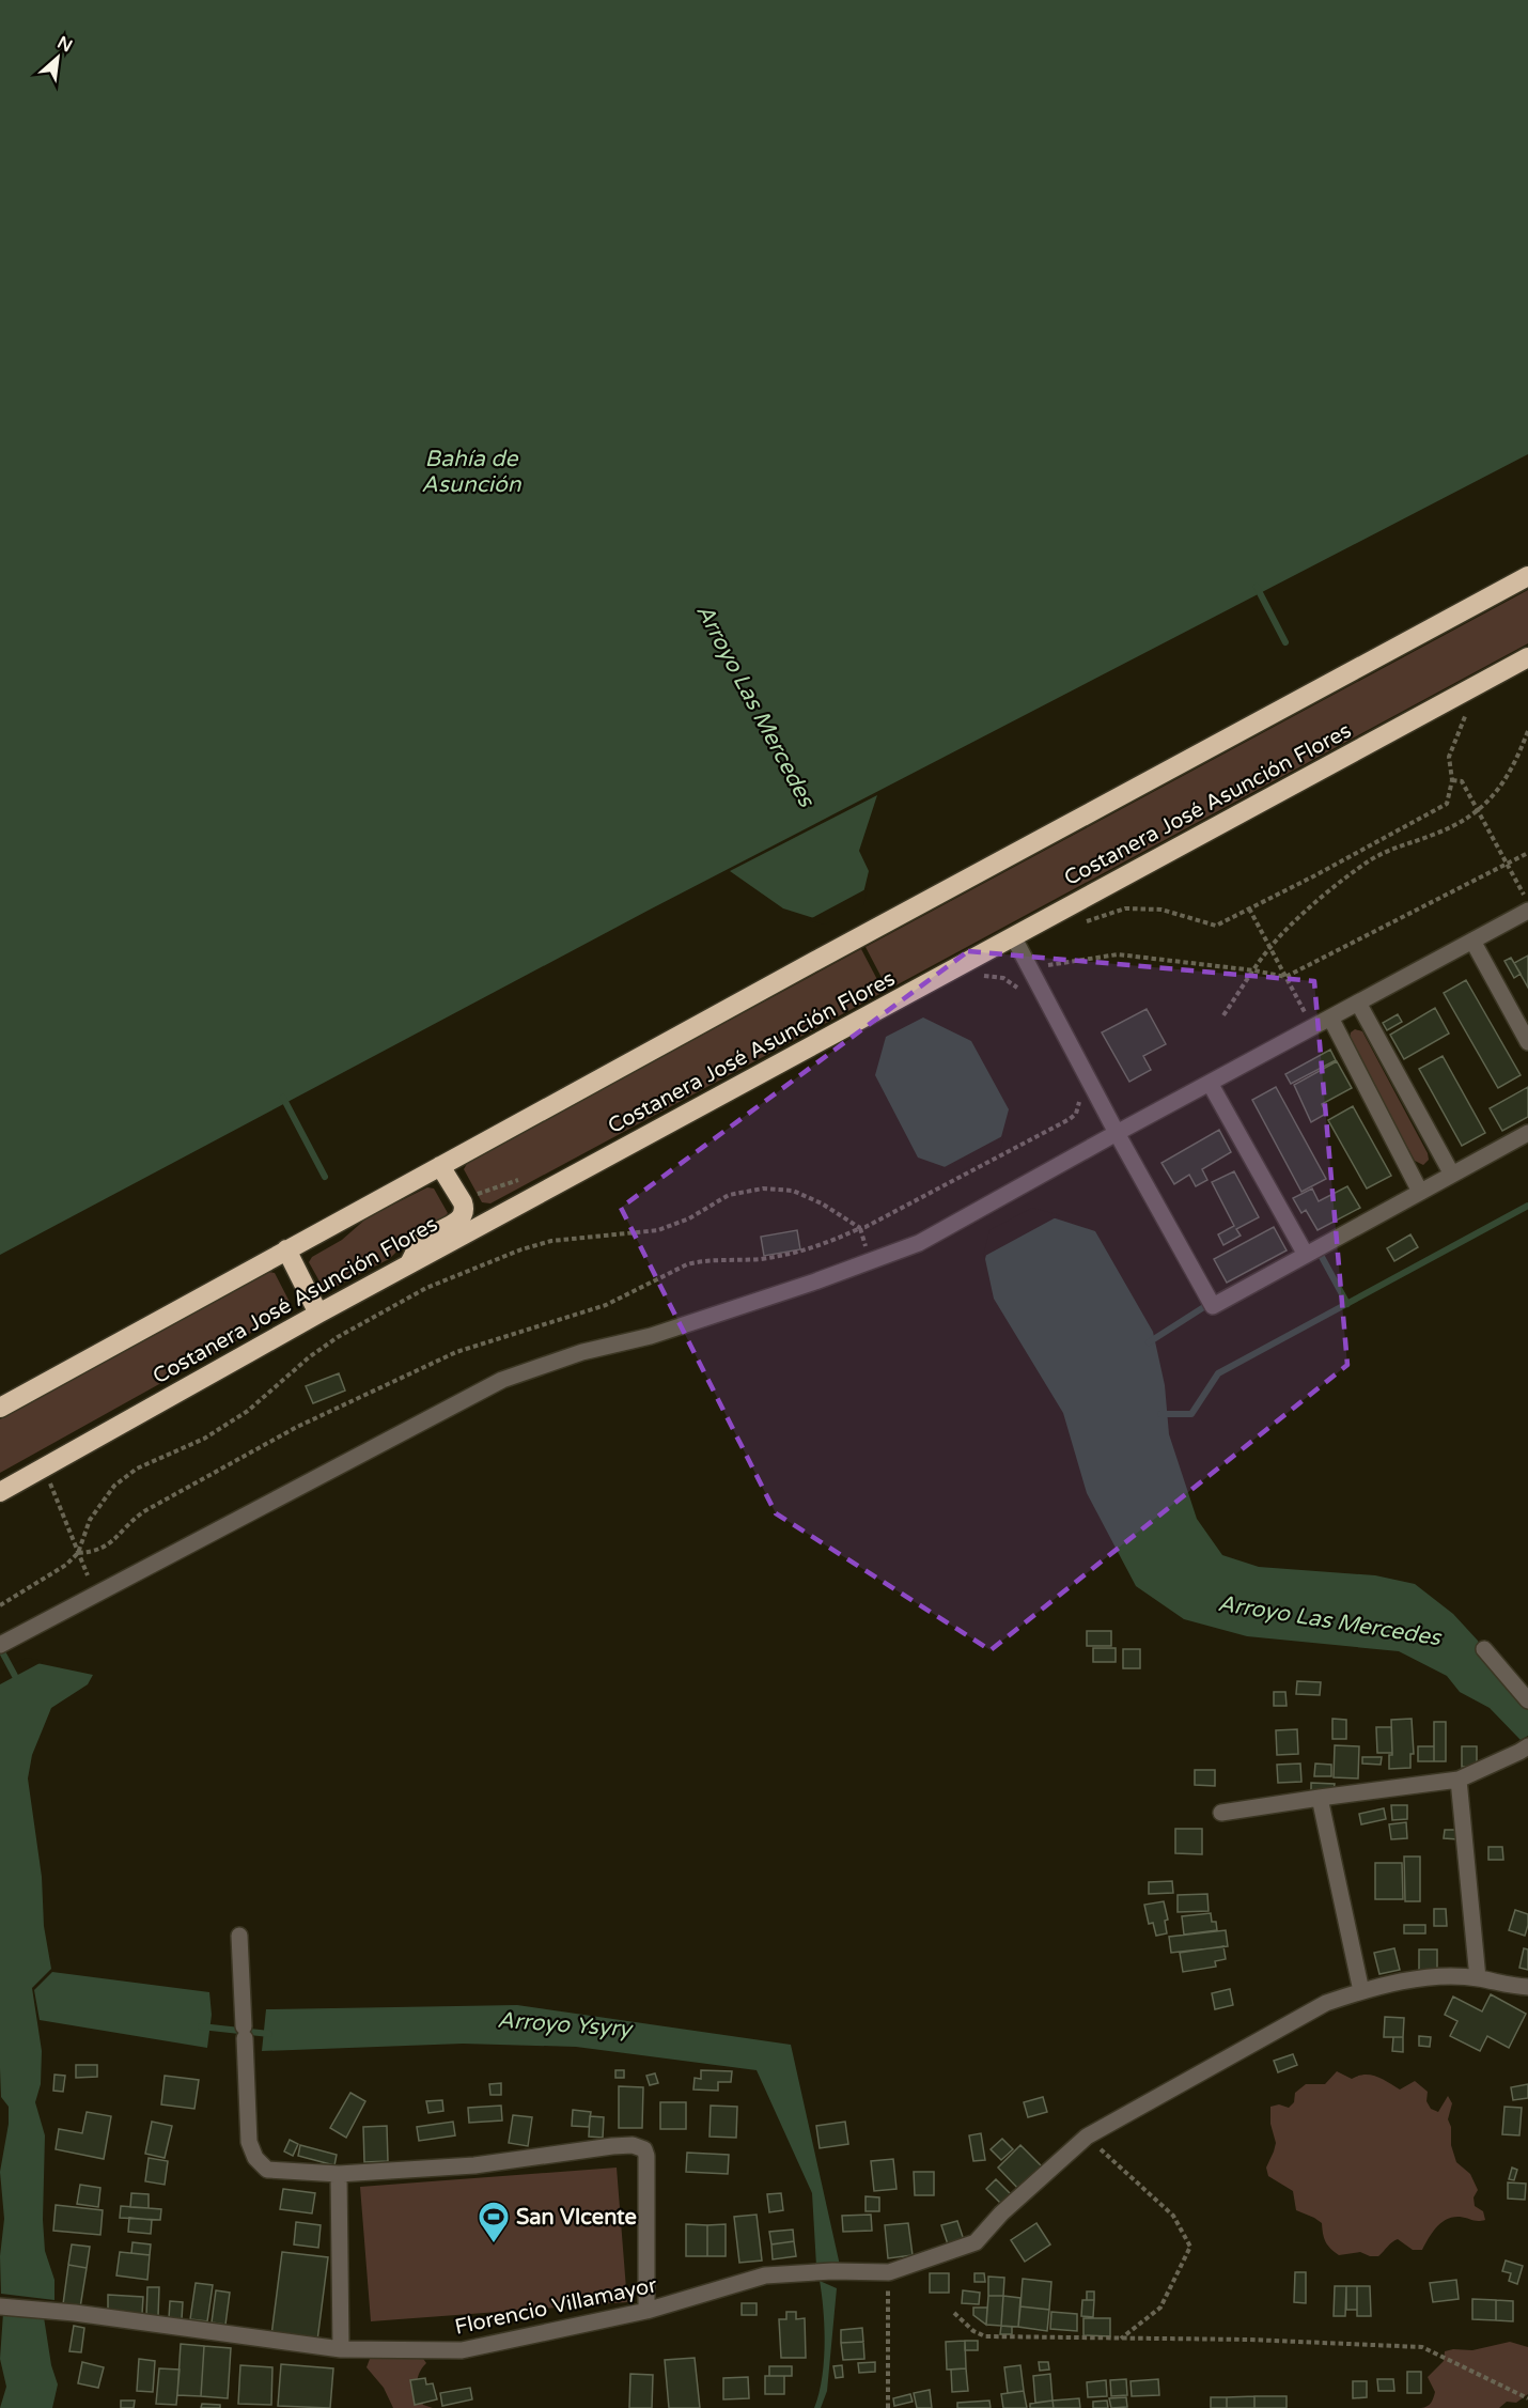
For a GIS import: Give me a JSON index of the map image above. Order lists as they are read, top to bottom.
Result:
{
  "streets": {
    "highway": ["Costanera José Asunción Flores"],
    "street": ["Florencio Villamayor"]
  },
  "water": ["Bahía de Asunción", "Arroyo Las Mercedes", "Arroyo Ysyry"],
  "places": {
    "sports": ["San VIcente"]
  },
  "north": "top right"
}
